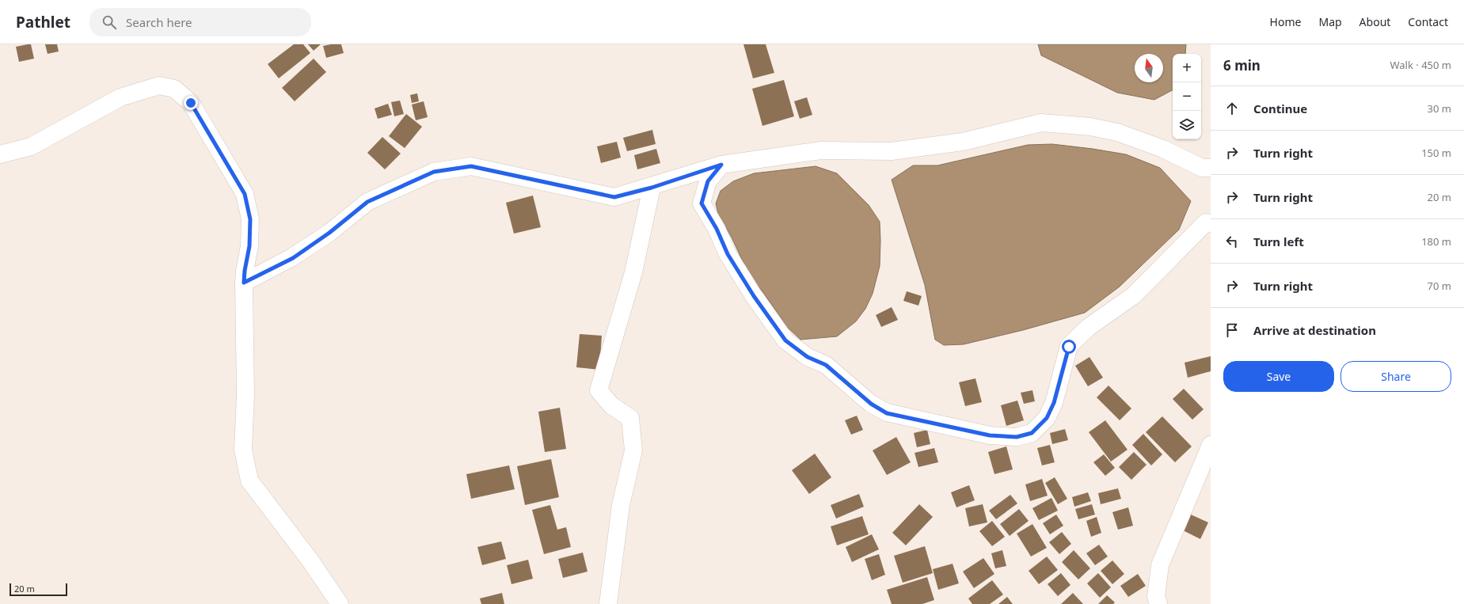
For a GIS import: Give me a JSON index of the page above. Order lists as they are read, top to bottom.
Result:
{
  "scale_bar": "20 m",
  "north": "top",
  "page": {
    "header": "Pathlet",
    "search": "Search here",
    "nav": [
      "Home",
      "Map",
      "About",
      "Contact"
    ],
    "heading": ["6 min", "Walk · 450 m"],
    "map_buttons": ["+", "−"],
    "list": [
      ["Continue", "30 m"],
      ["Turn right", "150 m"],
      ["Turn right", "20 m"],
      ["Turn left", "180 m"],
      ["Turn right", "70 m"],
      "Arrive at destination"
    ],
    "buttons": ["Save", "Share"],
    "scale": "20 m"
  }
}
